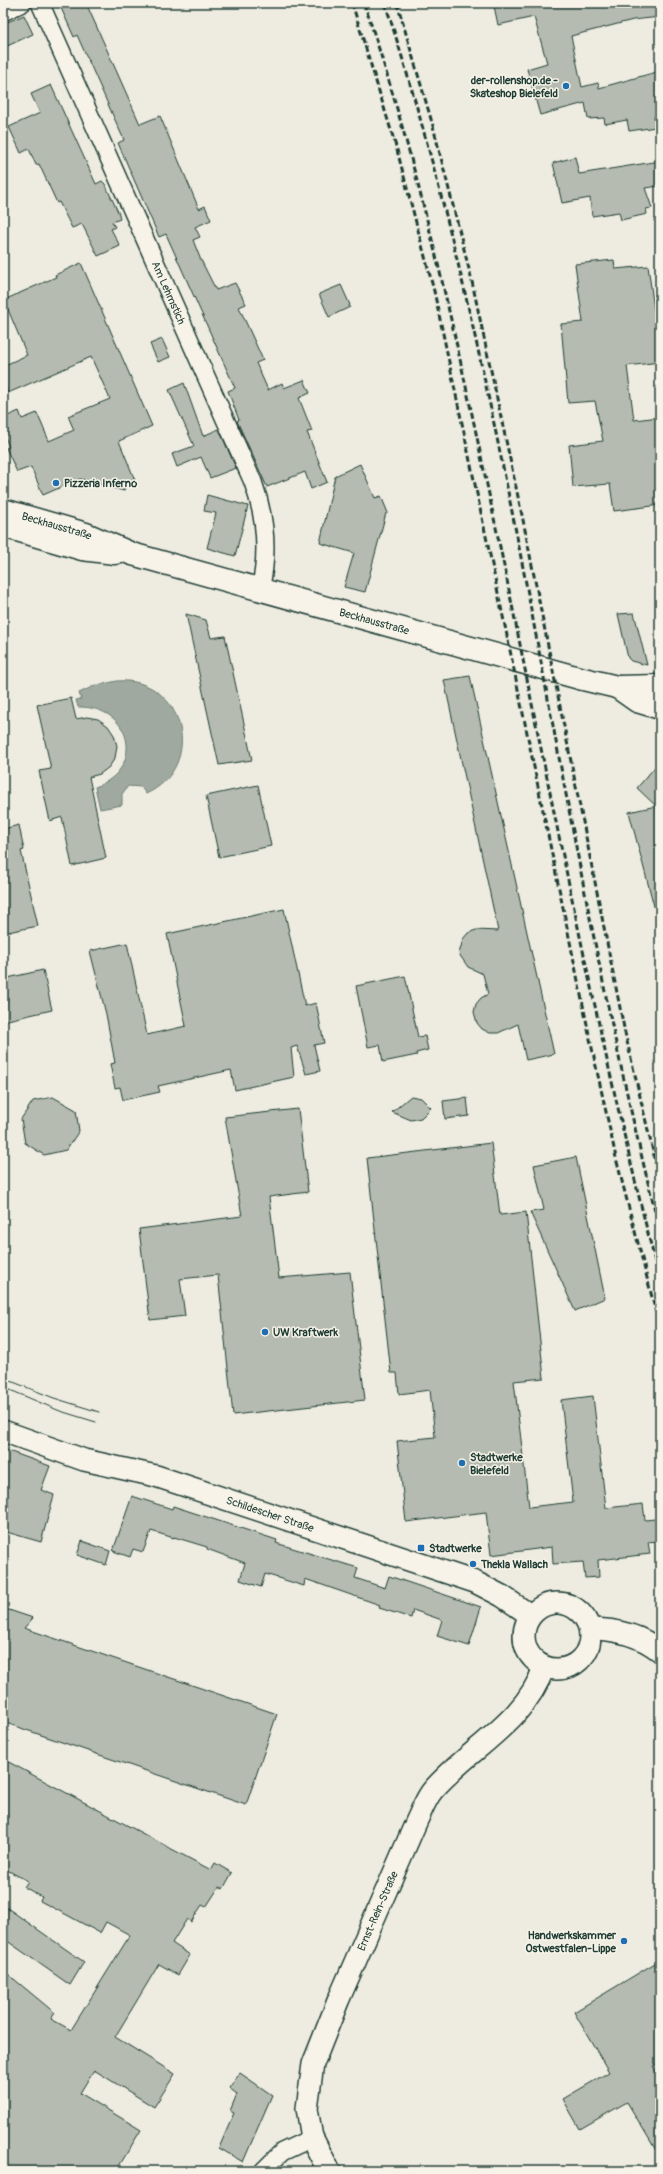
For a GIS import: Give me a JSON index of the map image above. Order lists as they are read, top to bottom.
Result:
{
  "streets": {
    "main road": ["Beckhausstraße"],
    "street": ["Am Lehmstich", "Schildescher Straße", "Ernst-Rein-Straße"]
  },
  "crossings": [
    ["Am Lehmstich", "Beckhausstraße"],
    ["Schildescher Straße", "Ernst-Rein-Straße"]
  ],
  "places": {
    "other": [
      "der-rollenshop.de - Skateshop Bielefeld",
      "Pizzeria Inferno",
      "UW Kraftwerk",
      "Stadtwerke Bielefeld",
      "Thekla Wallach",
      "Handwerkskammer Ostwestfalen-Lippe"
    ],
    "transit": ["Stadtwerke"]
  }
}
